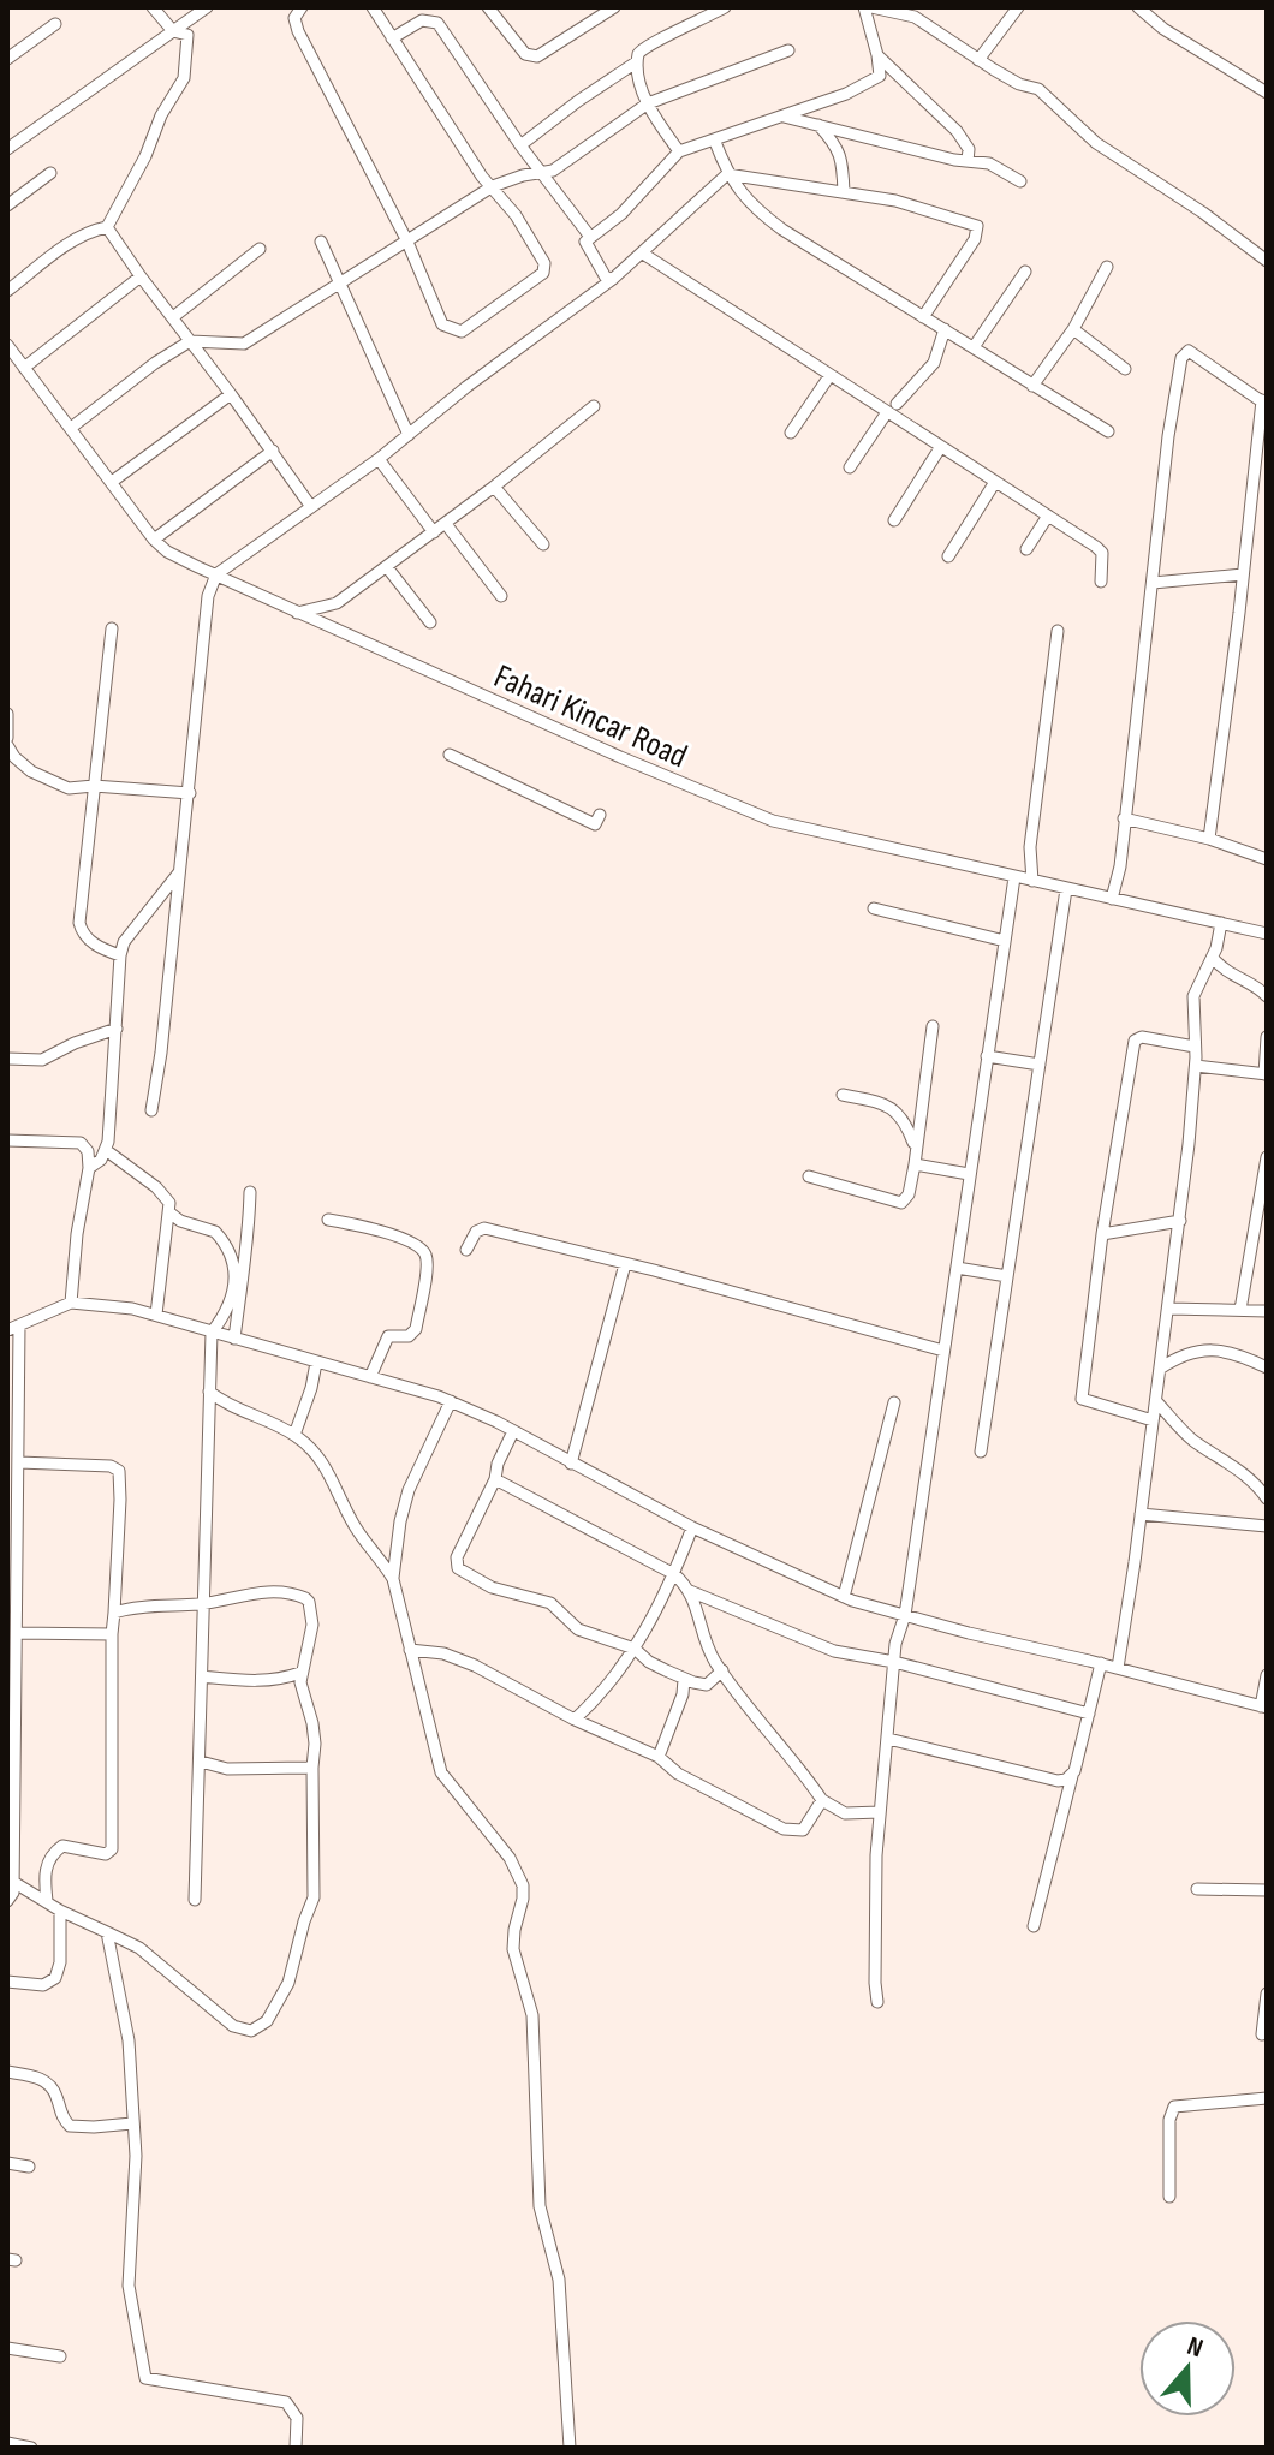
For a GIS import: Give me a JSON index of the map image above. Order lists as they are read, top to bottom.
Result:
{
  "streets": {
    "street": ["Fahari Kincar Road"]
  },
  "north": "top"
}
